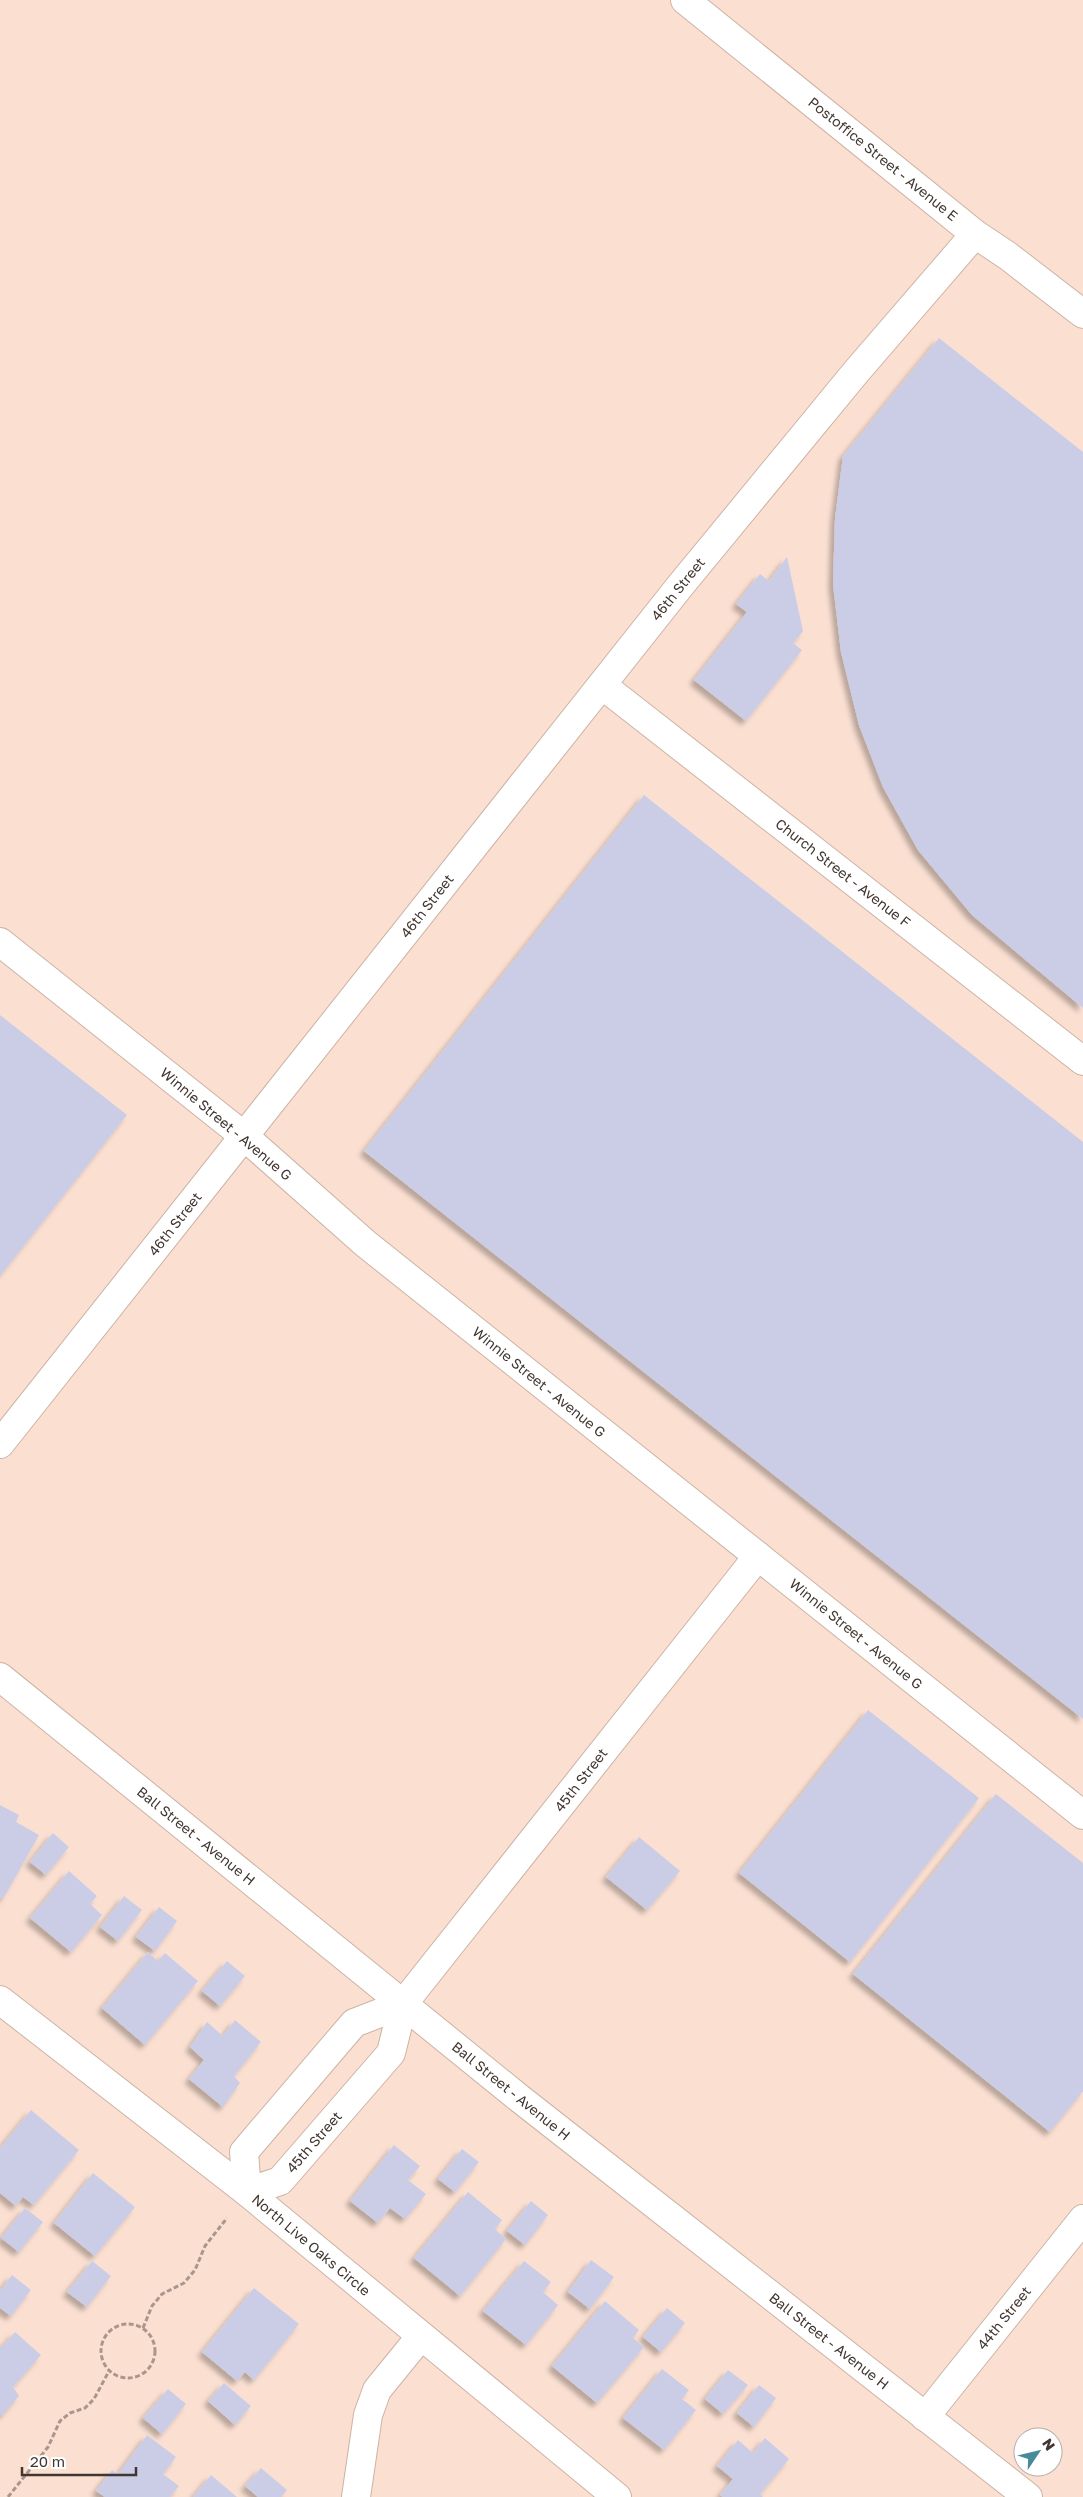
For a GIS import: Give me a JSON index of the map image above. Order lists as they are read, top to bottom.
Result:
{
  "streets": {
    "street": [
      "Postoffice Street - Avenue E",
      "46th Street",
      "Church Street - Avenue F",
      "Winnie Street - Avenue G",
      "45th Street",
      "Ball Street - Avenue H",
      "North Live Oaks Circle",
      "44th Street"
    ]
  },
  "crossings": [
    ["Postoffice Street - Avenue E", "46th Street"],
    ["46th Street", "Church Street - Avenue F"],
    ["46th Street", "Winnie Street - Avenue G"],
    ["Winnie Street - Avenue G", "45th Street"],
    ["45th Street", "Ball Street - Avenue H"],
    ["45th Street", "North Live Oaks Circle"],
    ["Ball Street - Avenue H", "44th Street"]
  ],
  "scale_bar": "20 m",
  "north": "top right"
}
